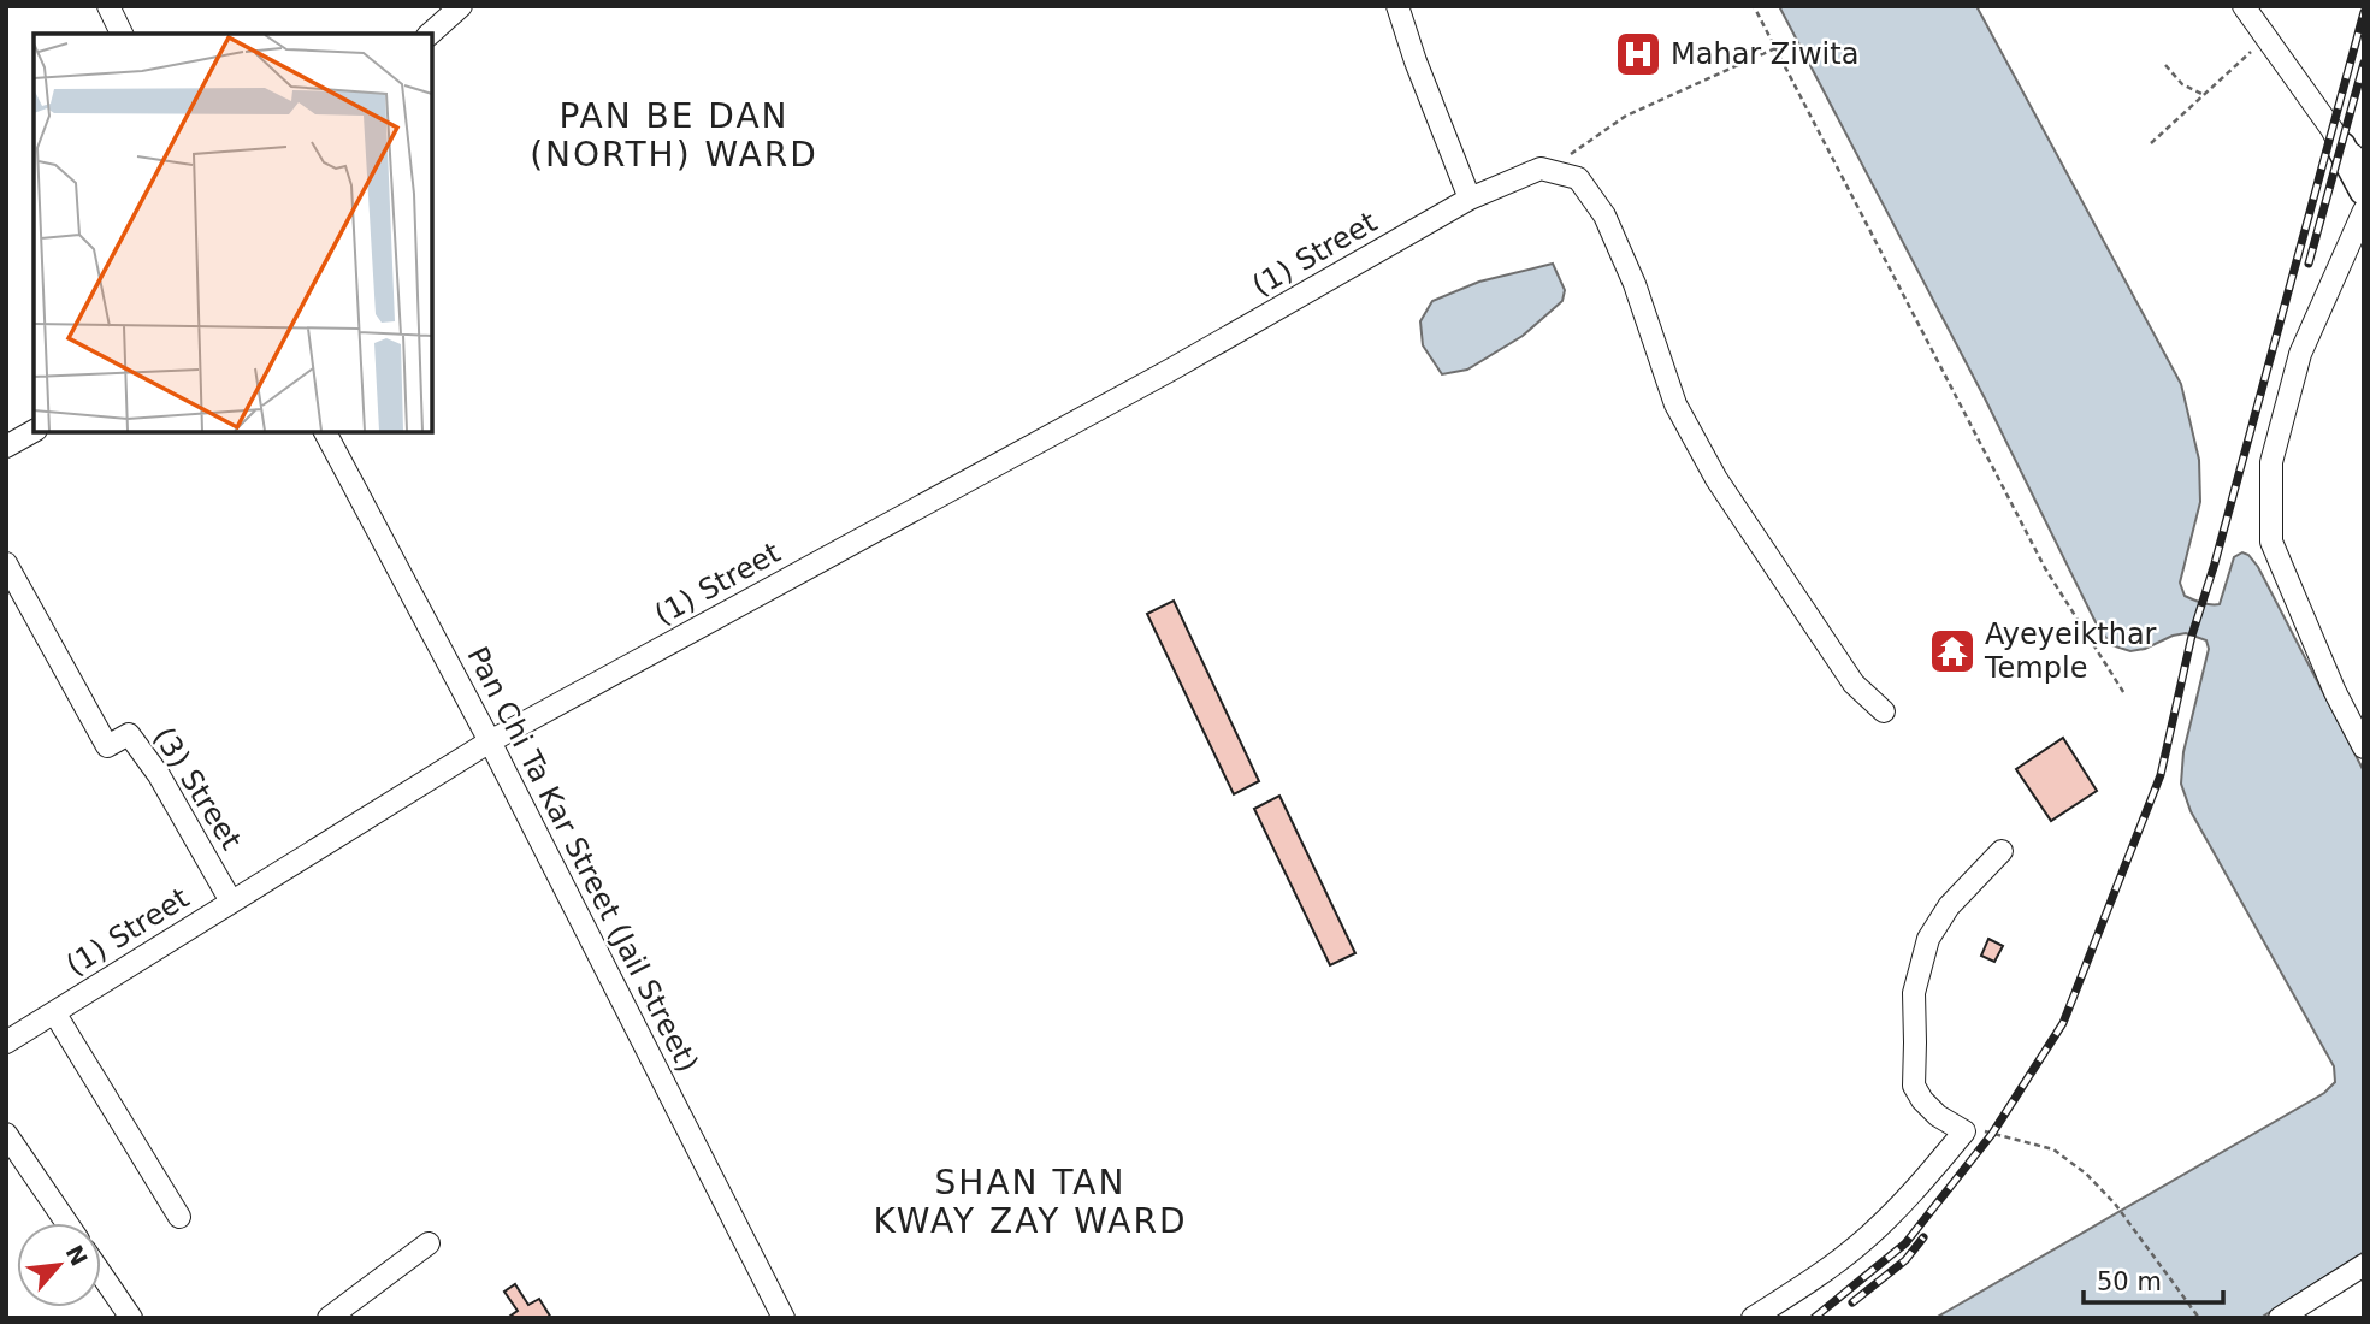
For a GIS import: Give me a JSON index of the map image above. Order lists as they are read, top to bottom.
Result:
{
  "streets": {
    "street": ["(1) Street", "(3) Street", "Pan Chi Ta Kar Street (Jail Street)"]
  },
  "crossings": [
    ["(1) Street", "(3) Street"],
    ["(1) Street", "Pan Chi Ta Kar Street (Jail Street)"]
  ],
  "districts": ["PAN BE DAN (NORTH) WARD", "SHAN TAN KWAY ZAY WARD"],
  "places": {
    "hospital": ["Mahar Ziwita"],
    "temple": ["Ayeyeikthar Temple"]
  },
  "scale_bar": "50 m",
  "north": "top right"
}
